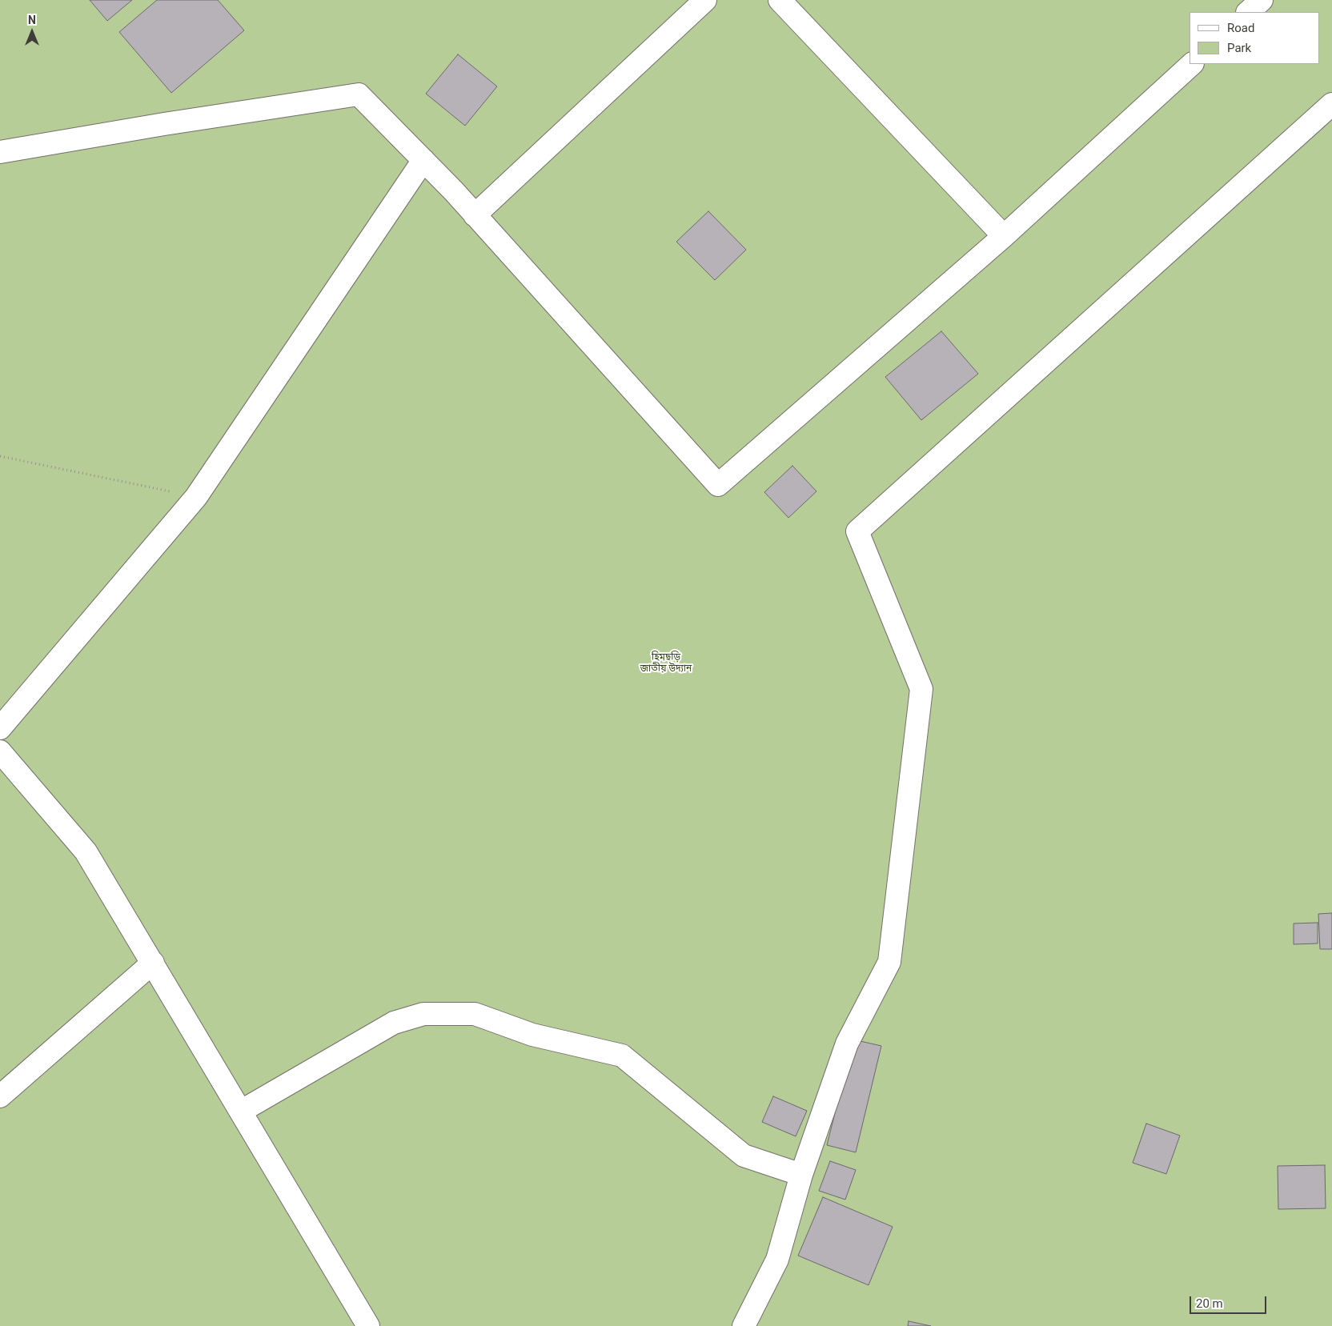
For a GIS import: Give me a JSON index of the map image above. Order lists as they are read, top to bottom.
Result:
{
  "parks": ["হিমছড়ি জাতীয় উদ্যান"],
  "legend": ["Road", "Park"],
  "scale_bar": "20 m",
  "north": "top"
}
